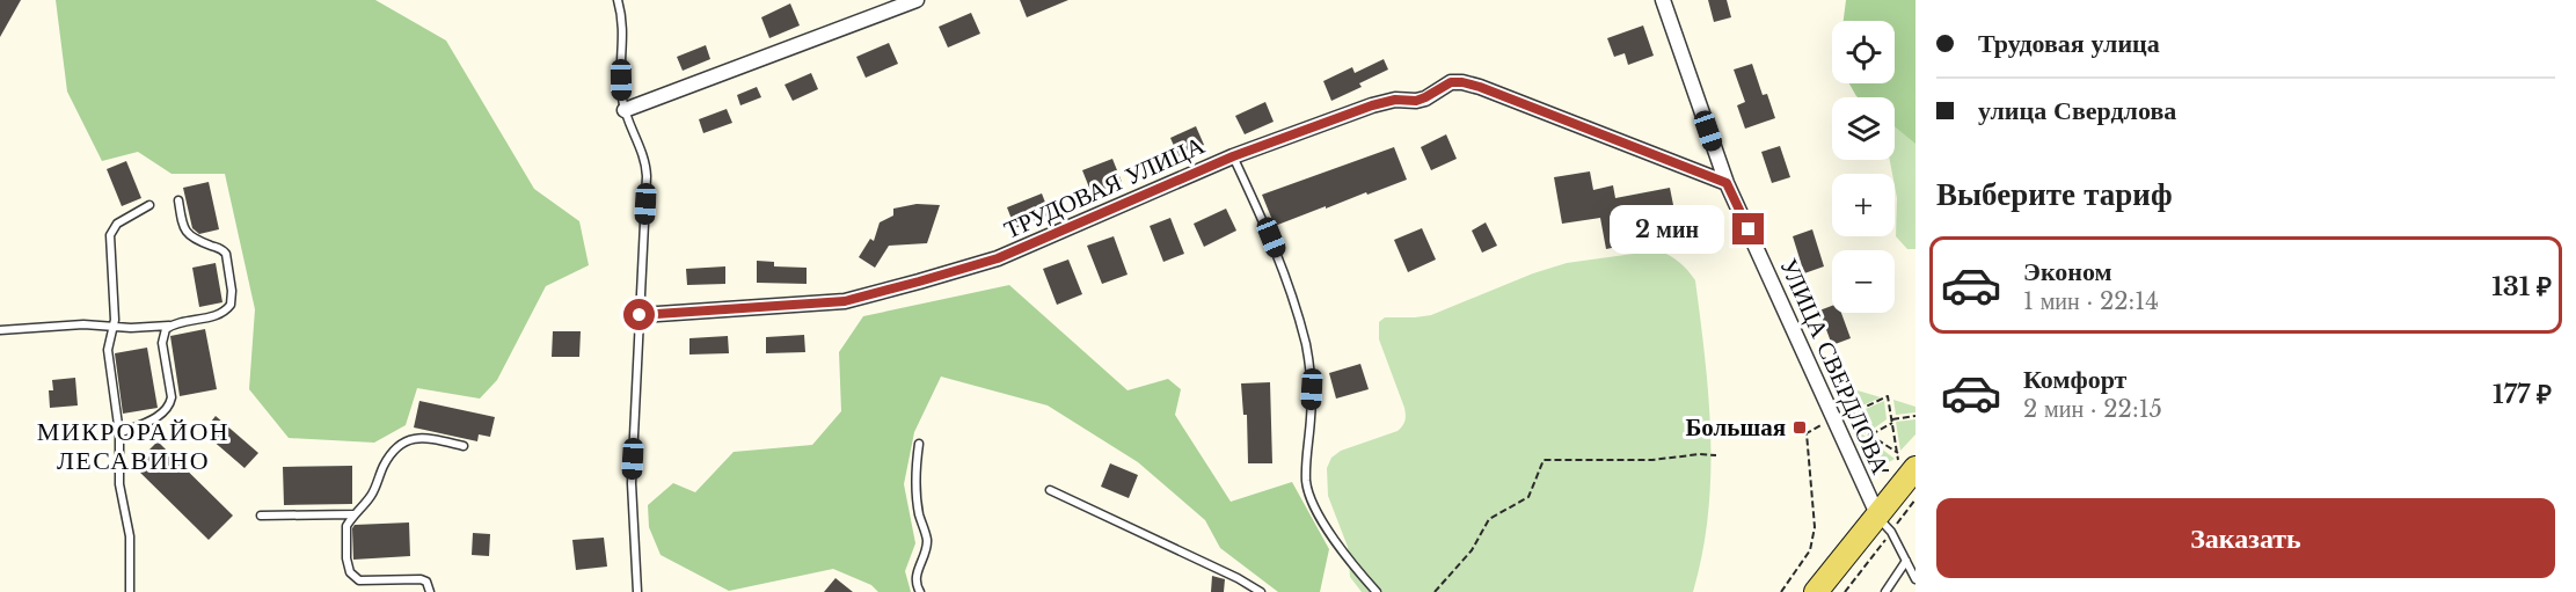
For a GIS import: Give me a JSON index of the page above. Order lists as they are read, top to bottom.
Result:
{
  "streets": {
    "street": ["ТРУДОВАЯ УЛИЦА", "УЛИЦА СВЕРДЛОВА"]
  },
  "crossings": [
    ["ТРУДОВАЯ УЛИЦА", "УЛИЦА СВЕРДЛОВА"]
  ],
  "districts": ["МИКРОРАЙОН ЛЕСАВИНО"],
  "places": {
    "transit": ["Большая"]
  },
  "page": {
    "banner": ["Трудовая улица", "улица Свердлова"],
    "map_buttons": ["+", "−"],
    "heading": "Выберите тариф",
    "bubble": "2 мин",
    "list": [
      {
        "name": "Эконом",
        "note": "1 мин · 22:14",
        "value": "131 ₽"
      },
      {
        "name": "Комфорт",
        "note": "2 мин · 22:15",
        "value": "177 ₽"
      }
    ],
    "buttons": "Заказать"
  }
}
